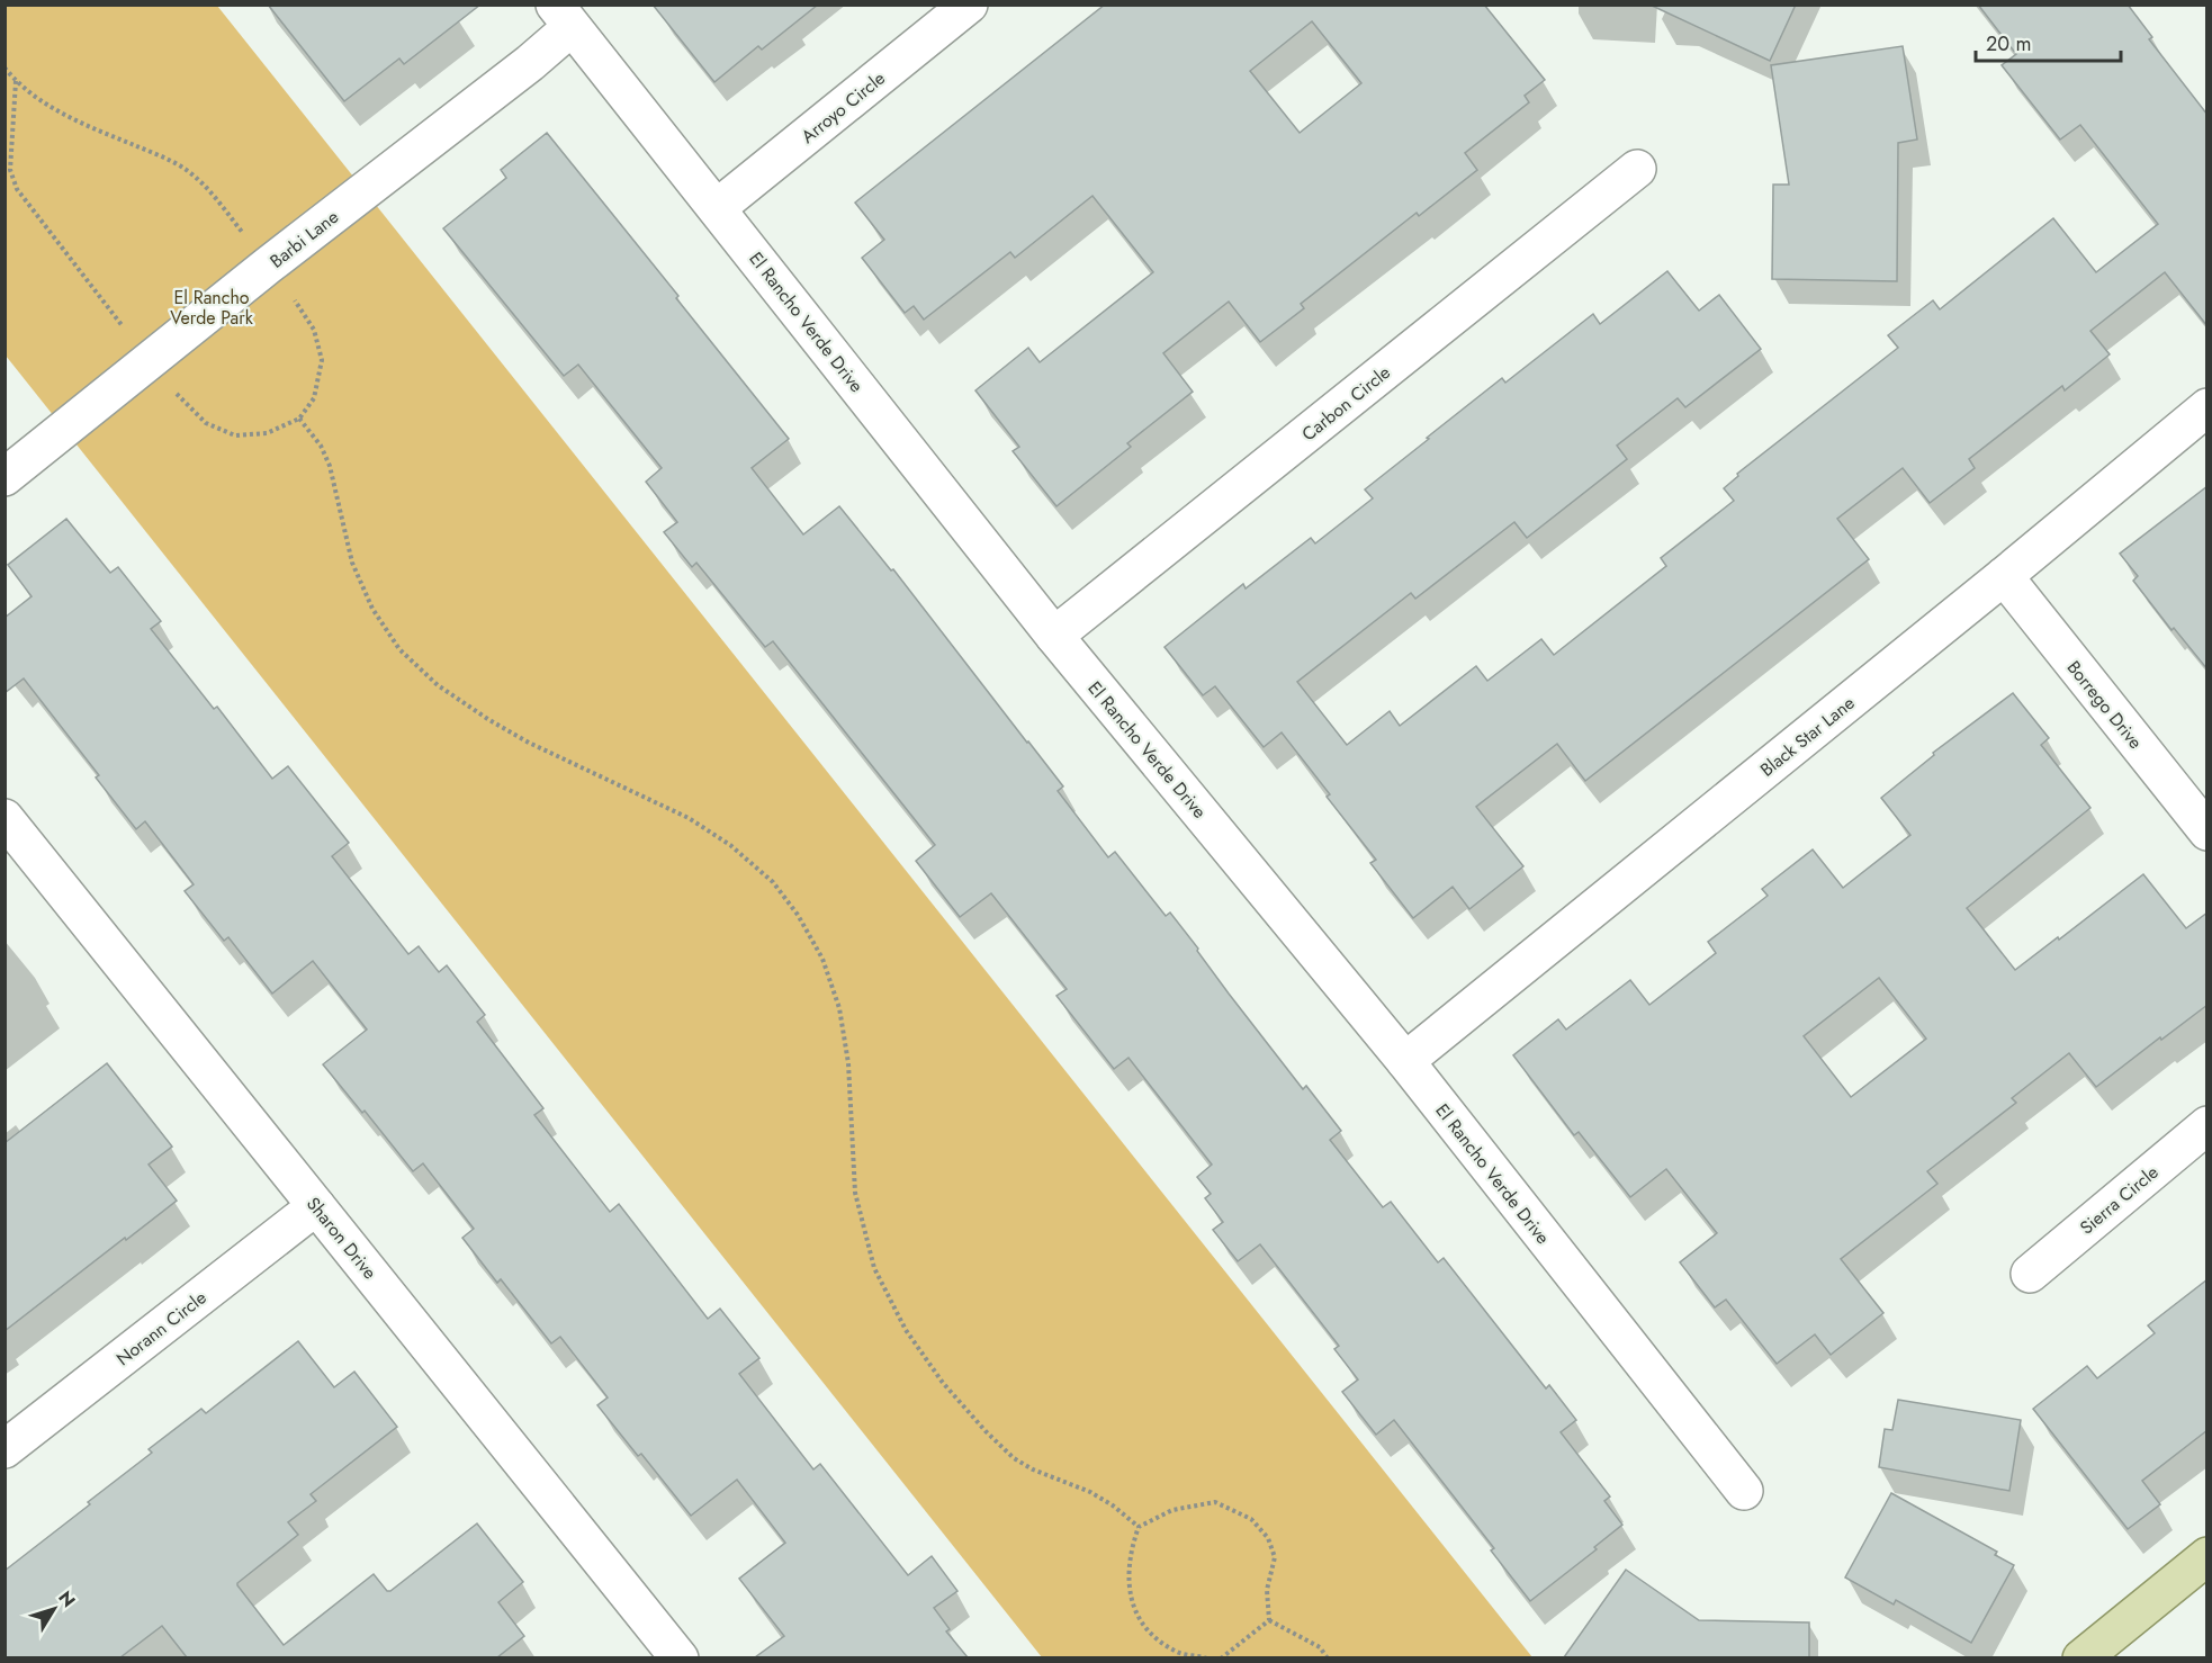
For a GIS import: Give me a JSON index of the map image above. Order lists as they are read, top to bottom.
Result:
{
  "streets": {
    "street": [
      "Arroyo Circle",
      "Barbi Lane",
      "El Rancho Verde Drive",
      "Carbon Circle",
      "Borrego Drive",
      "Black Star Lane",
      "Sierra Circle",
      "Sharon Drive",
      "Norann Circle"
    ]
  },
  "crossings": [
    ["Arroyo Circle", "El Rancho Verde Drive"],
    ["Barbi Lane", "El Rancho Verde Drive"],
    ["El Rancho Verde Drive", "Carbon Circle"],
    ["El Rancho Verde Drive", "Black Star Lane"],
    ["Borrego Drive", "Black Star Lane"],
    ["Sharon Drive", "Norann Circle"]
  ],
  "parks": ["El Rancho Verde Park"],
  "scale_bar": "20 m",
  "north": "top right"
}
